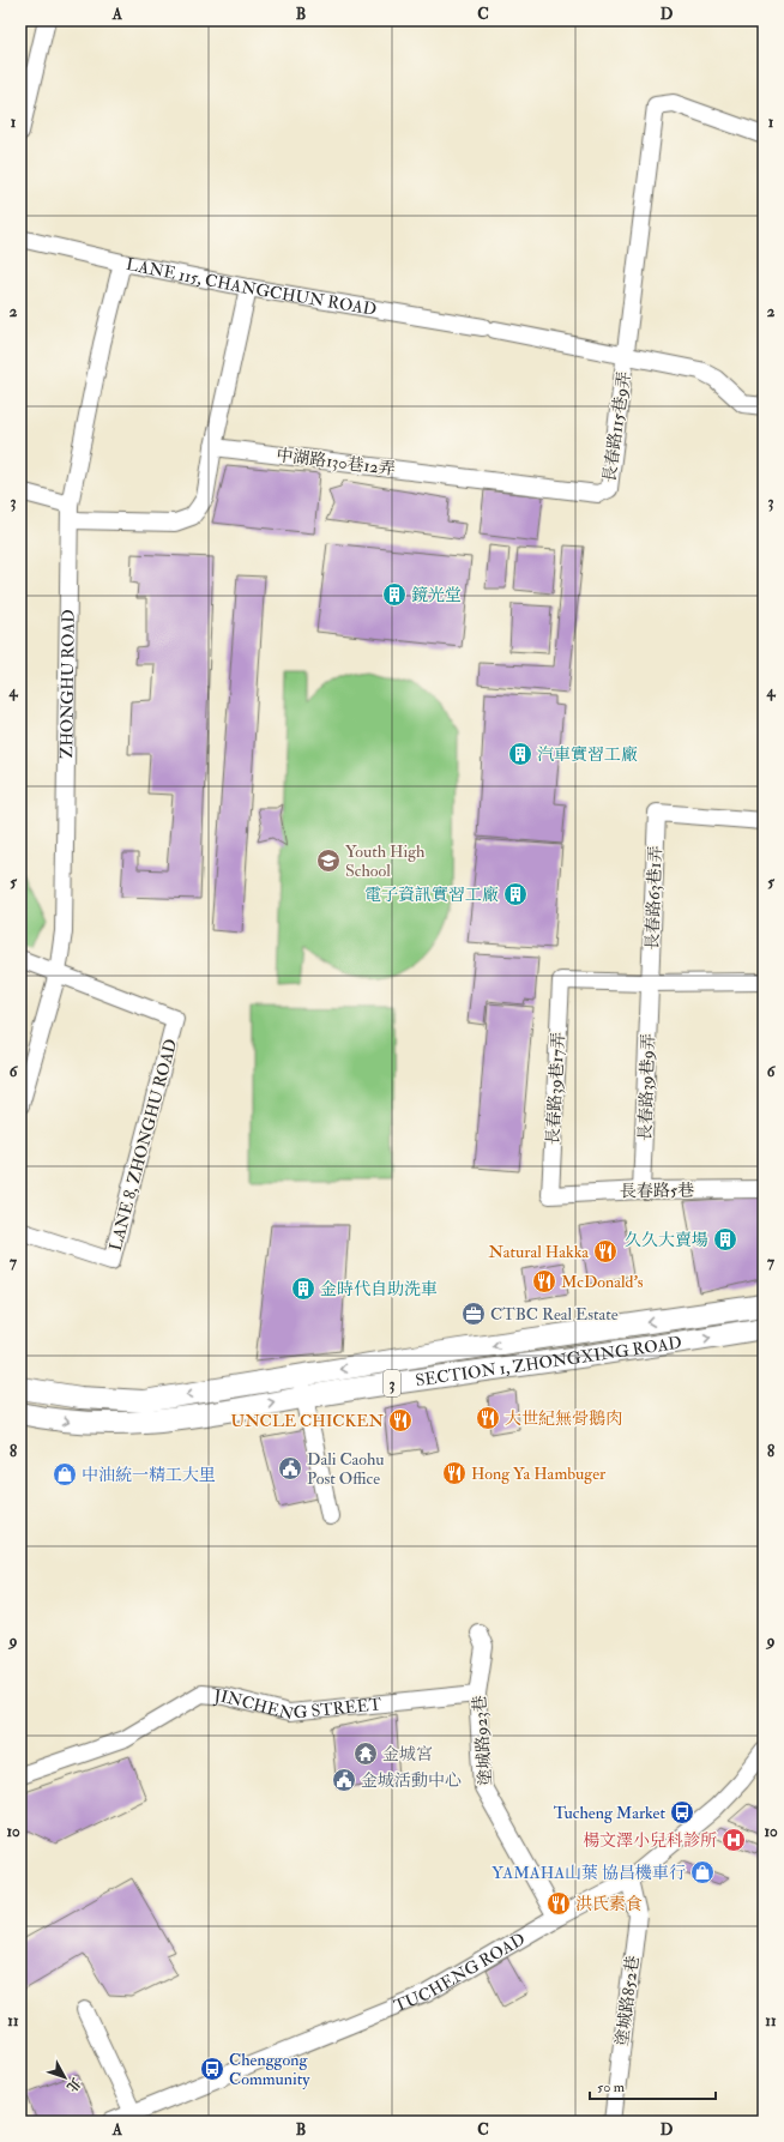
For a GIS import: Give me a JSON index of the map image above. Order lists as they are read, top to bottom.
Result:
{
  "streets": {
    "main road": ["SECTION 1, ZHONGXING ROAD", "3"],
    "street": [
      "LANE 115, CHANGCHUN ROAD",
      "長春路115巷9弄",
      "中湖路130巷12弄",
      "ZHONGHU ROAD",
      "長春路63巷1弄",
      "長春路39巷9弄",
      "長春路39巷17弄",
      "LANE 8, ZHONGHU ROAD",
      "長春路5巷",
      "JINCHENG STREET",
      "塗城路923巷",
      "TUCHENG ROAD",
      "塗城路852巷"
    ]
  },
  "crossings": [
    ["LANE 115, CHANGCHUN ROAD", "長春路115巷9弄"],
    ["LANE 115, CHANGCHUN ROAD", "ZHONGHU ROAD"],
    ["長春路115巷9弄", "中湖路130巷12弄"],
    ["ZHONGHU ROAD", "LANE 8, ZHONGHU ROAD"],
    ["長春路63巷1弄", "長春路39巷9弄"],
    ["長春路63巷1弄", "長春路39巷17弄"],
    ["長春路39巷9弄", "長春路39巷17弄"],
    ["長春路39巷9弄", "長春路5巷"],
    ["長春路39巷17弄", "長春路5巷"],
    ["JINCHENG STREET", "塗城路923巷"],
    ["塗城路923巷", "TUCHENG ROAD"],
    ["TUCHENG ROAD", "塗城路852巷"]
  ],
  "places": {
    "building": [
      "鏡光堂",
      "汽車實習工廠",
      "電子資訊實習工廠",
      "久久大賣場",
      "金時代自助洗車"
    ],
    "school or university": ["Youth High School"],
    "restaurant": [
      "Natural Hakka",
      "McDonald's",
      "大世紀無骨鵝肉",
      "UNCLE CHICKEN",
      "Hong Ya Hambuger",
      "洪氏素食"
    ],
    "office": ["CTBC Real Estate"],
    "public building": ["Dali Caohu Post Office", "金城活動中心"],
    "shop": ["中油統一精工大里", "YAMAHA山葉 協昌機車行"],
    "temple": ["金城宮"],
    "bus stop": ["Tucheng Market", "Chenggong Community"],
    "hospital": ["楊文澤小兒科診所"]
  },
  "scale_bar": "50 m",
  "north": "bottom right",
  "grid": {
    "columns": [
      "A",
      "B",
      "C",
      "D"
    ],
    "rows": [
      "1",
      "2",
      "3",
      "4",
      "5",
      "6",
      "7",
      "8",
      "9",
      "10",
      "11"
    ]
  }
}
